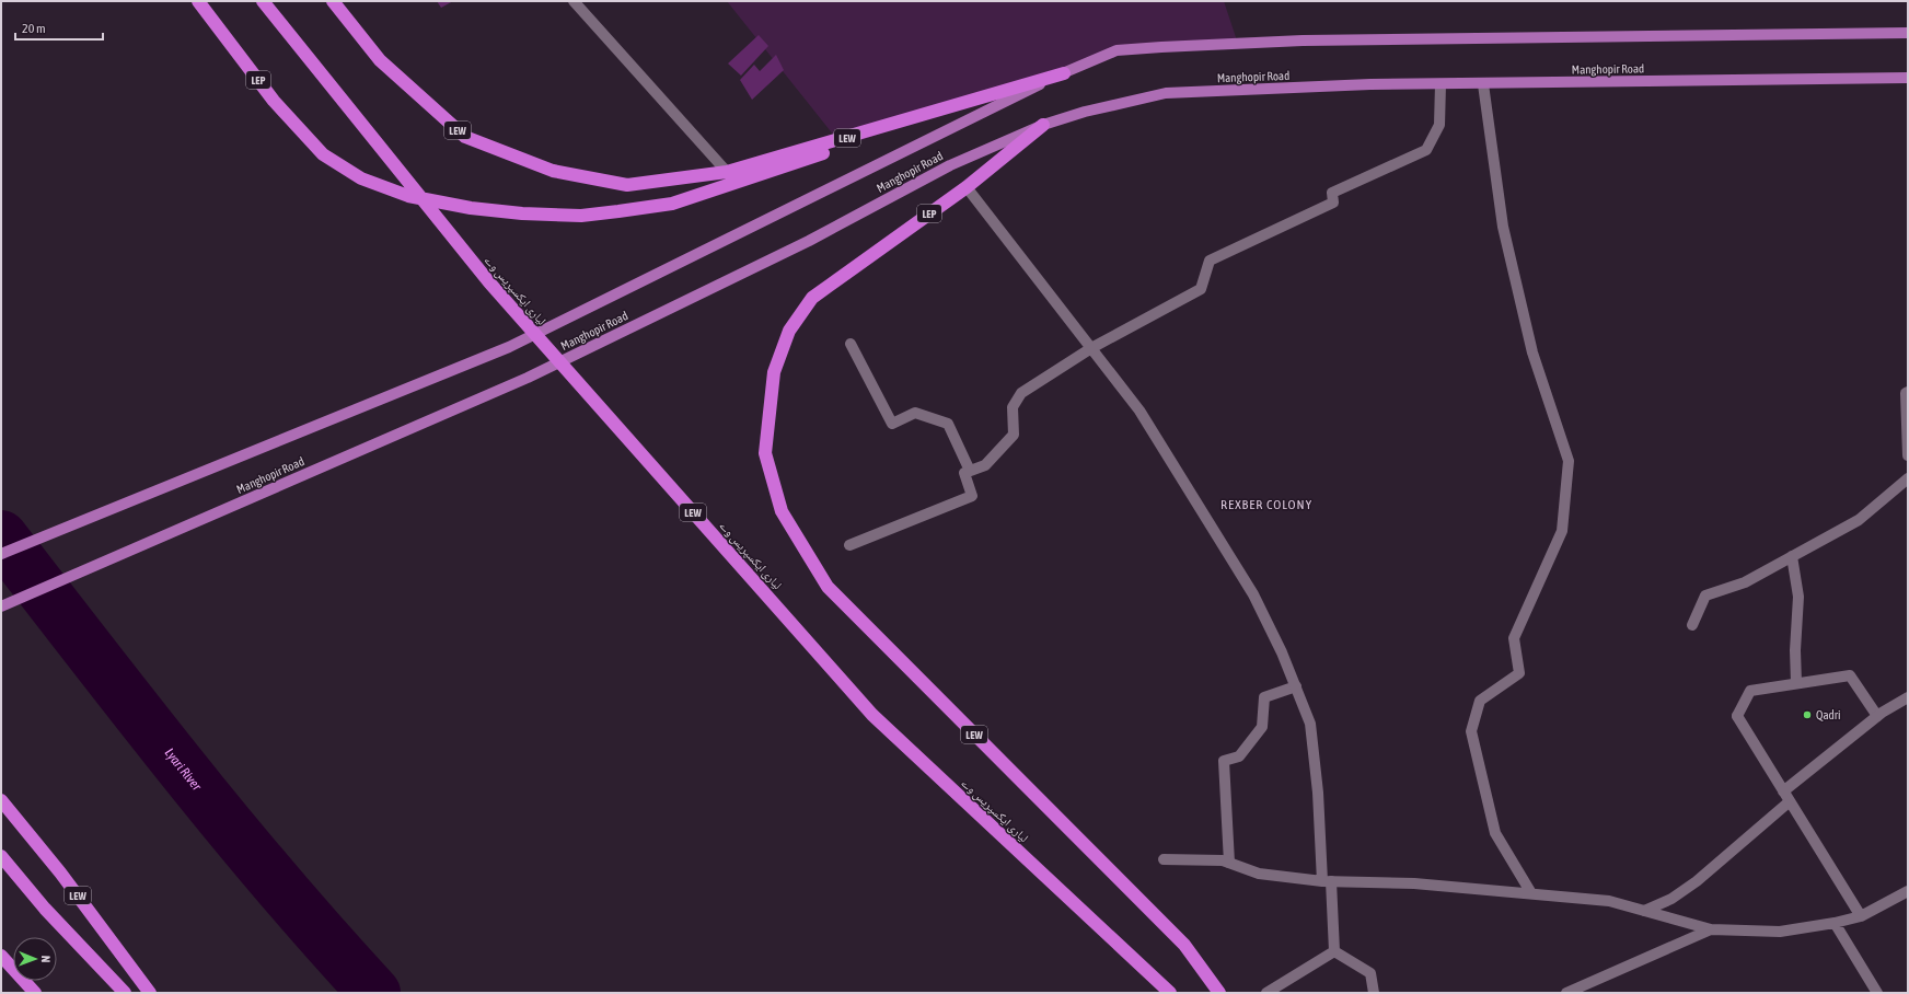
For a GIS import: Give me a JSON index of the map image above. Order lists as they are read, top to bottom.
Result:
{
  "streets": {
    "highway": ["LEP", "LEW", "لیاری ایکسپریس وے"],
    "main road": ["Manghopir Road"]
  },
  "crossings": [
    ["Manghopir Road", "LEP"],
    ["Manghopir Road", "LEW"],
    ["LEP", "LEW"]
  ],
  "districts": ["REXBER COLONY"],
  "water": ["Lyari River"],
  "places": ["Qadri"],
  "scale_bar": "20 m",
  "north": "right"
}
